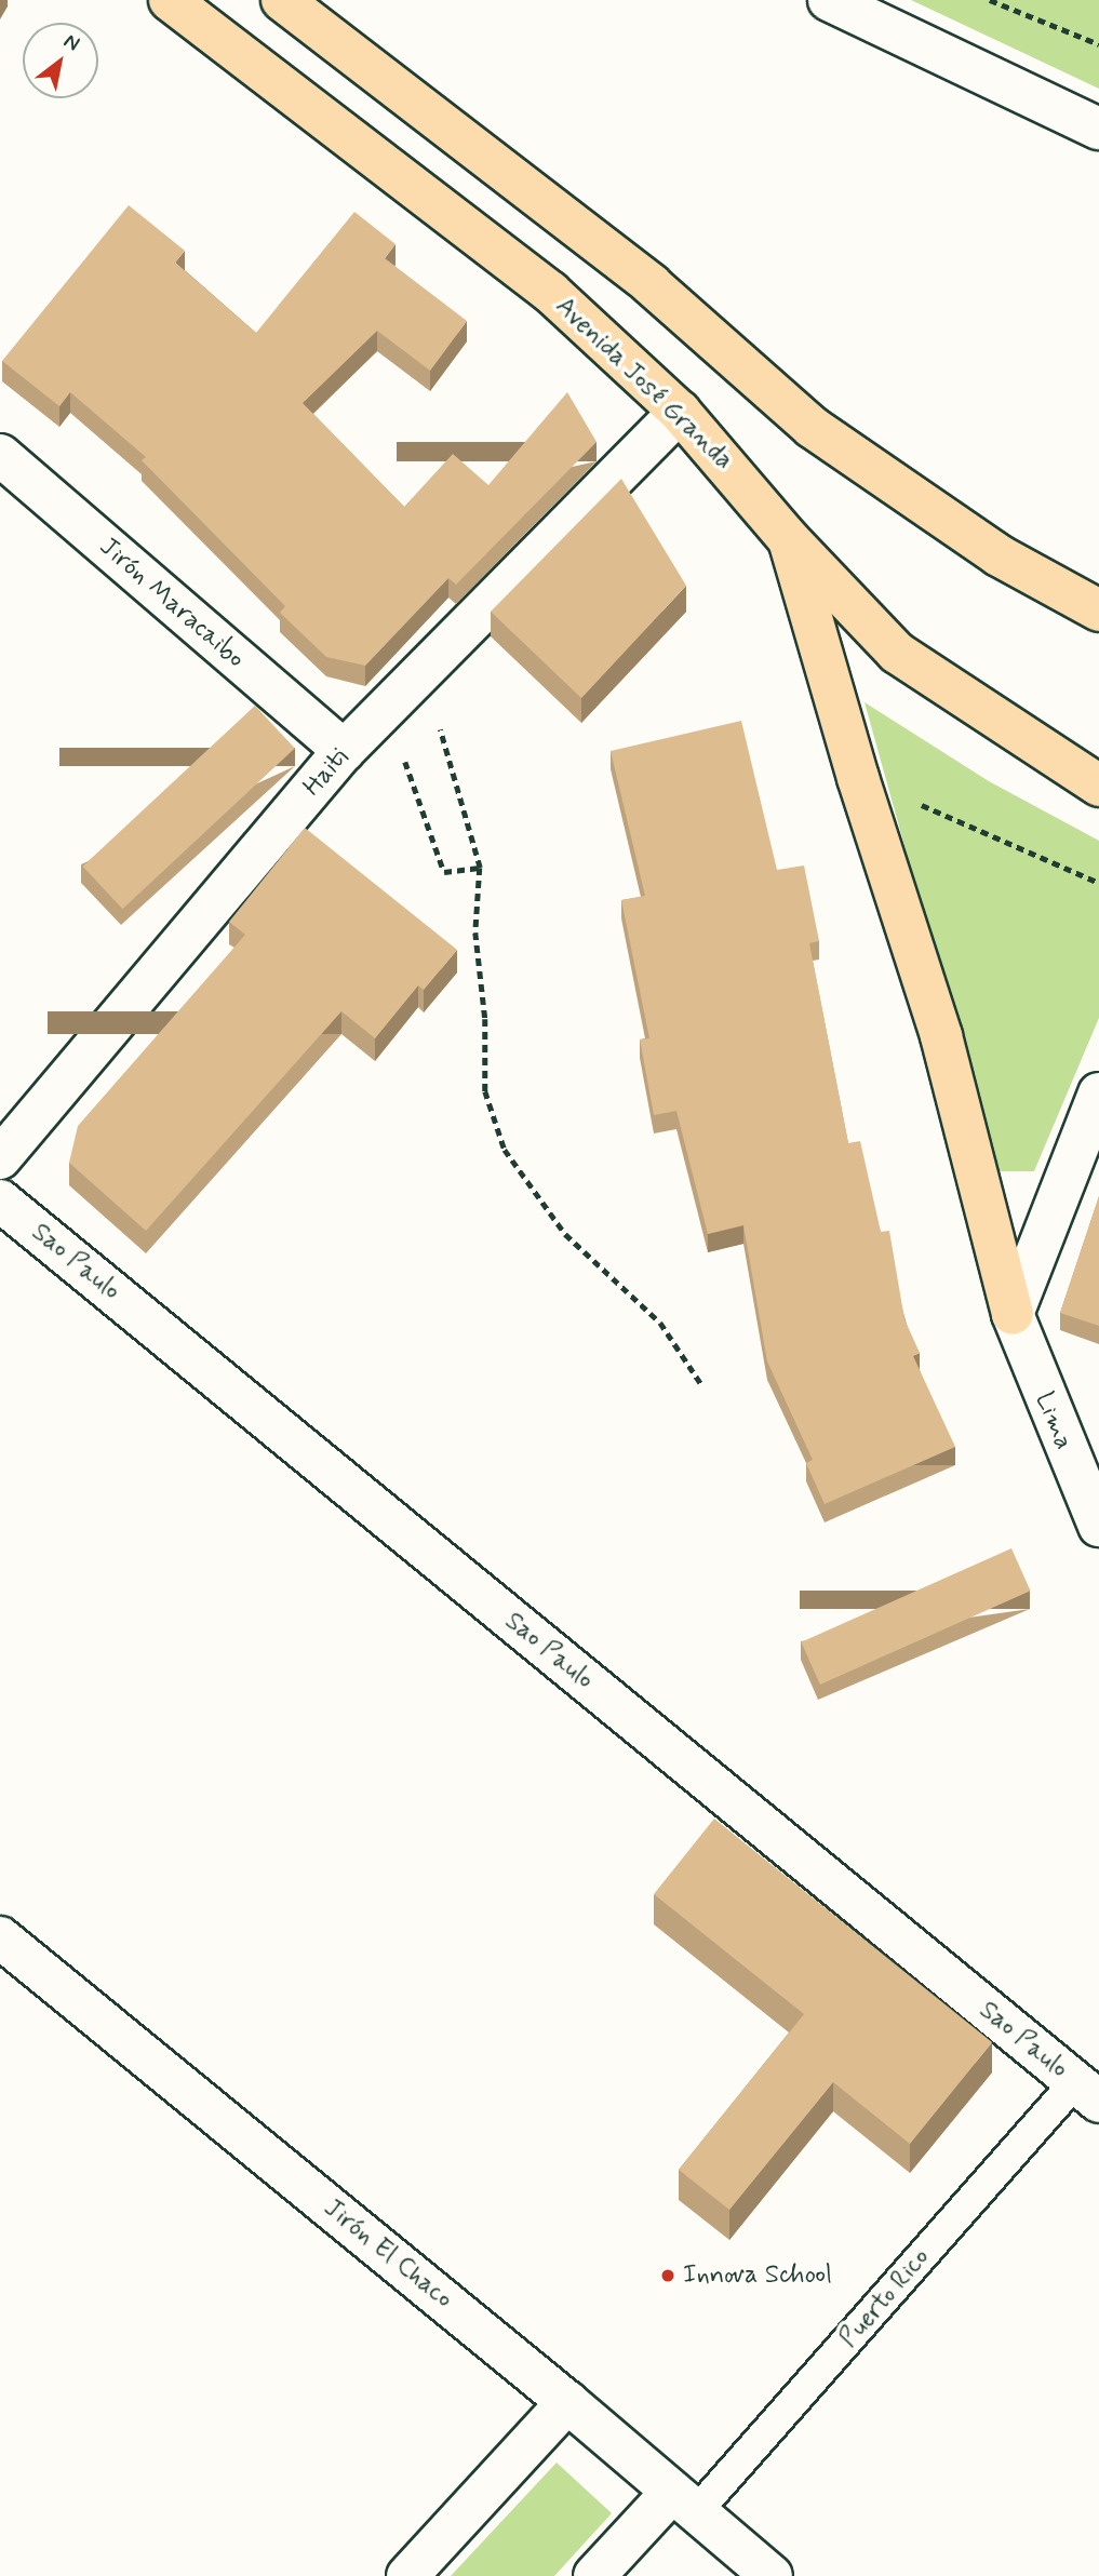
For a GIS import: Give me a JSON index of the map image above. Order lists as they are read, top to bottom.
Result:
{
  "streets": {
    "main road": ["Avenida José Granda"],
    "street": [
      "Jirón Maracaibo",
      "Haiti",
      "Sao Paulo",
      "Lima",
      "Jirón El Chaco"
    ],
    "lane": ["Puerto Rico"]
  },
  "crossings": [
    ["Avenida José Granda", "Haiti"],
    ["Jirón Maracaibo", "Haiti"],
    ["Sao Paulo", "Puerto Rico"],
    ["Jirón El Chaco", "Puerto Rico"]
  ],
  "places": ["Innova School"],
  "north": "top right"
}
